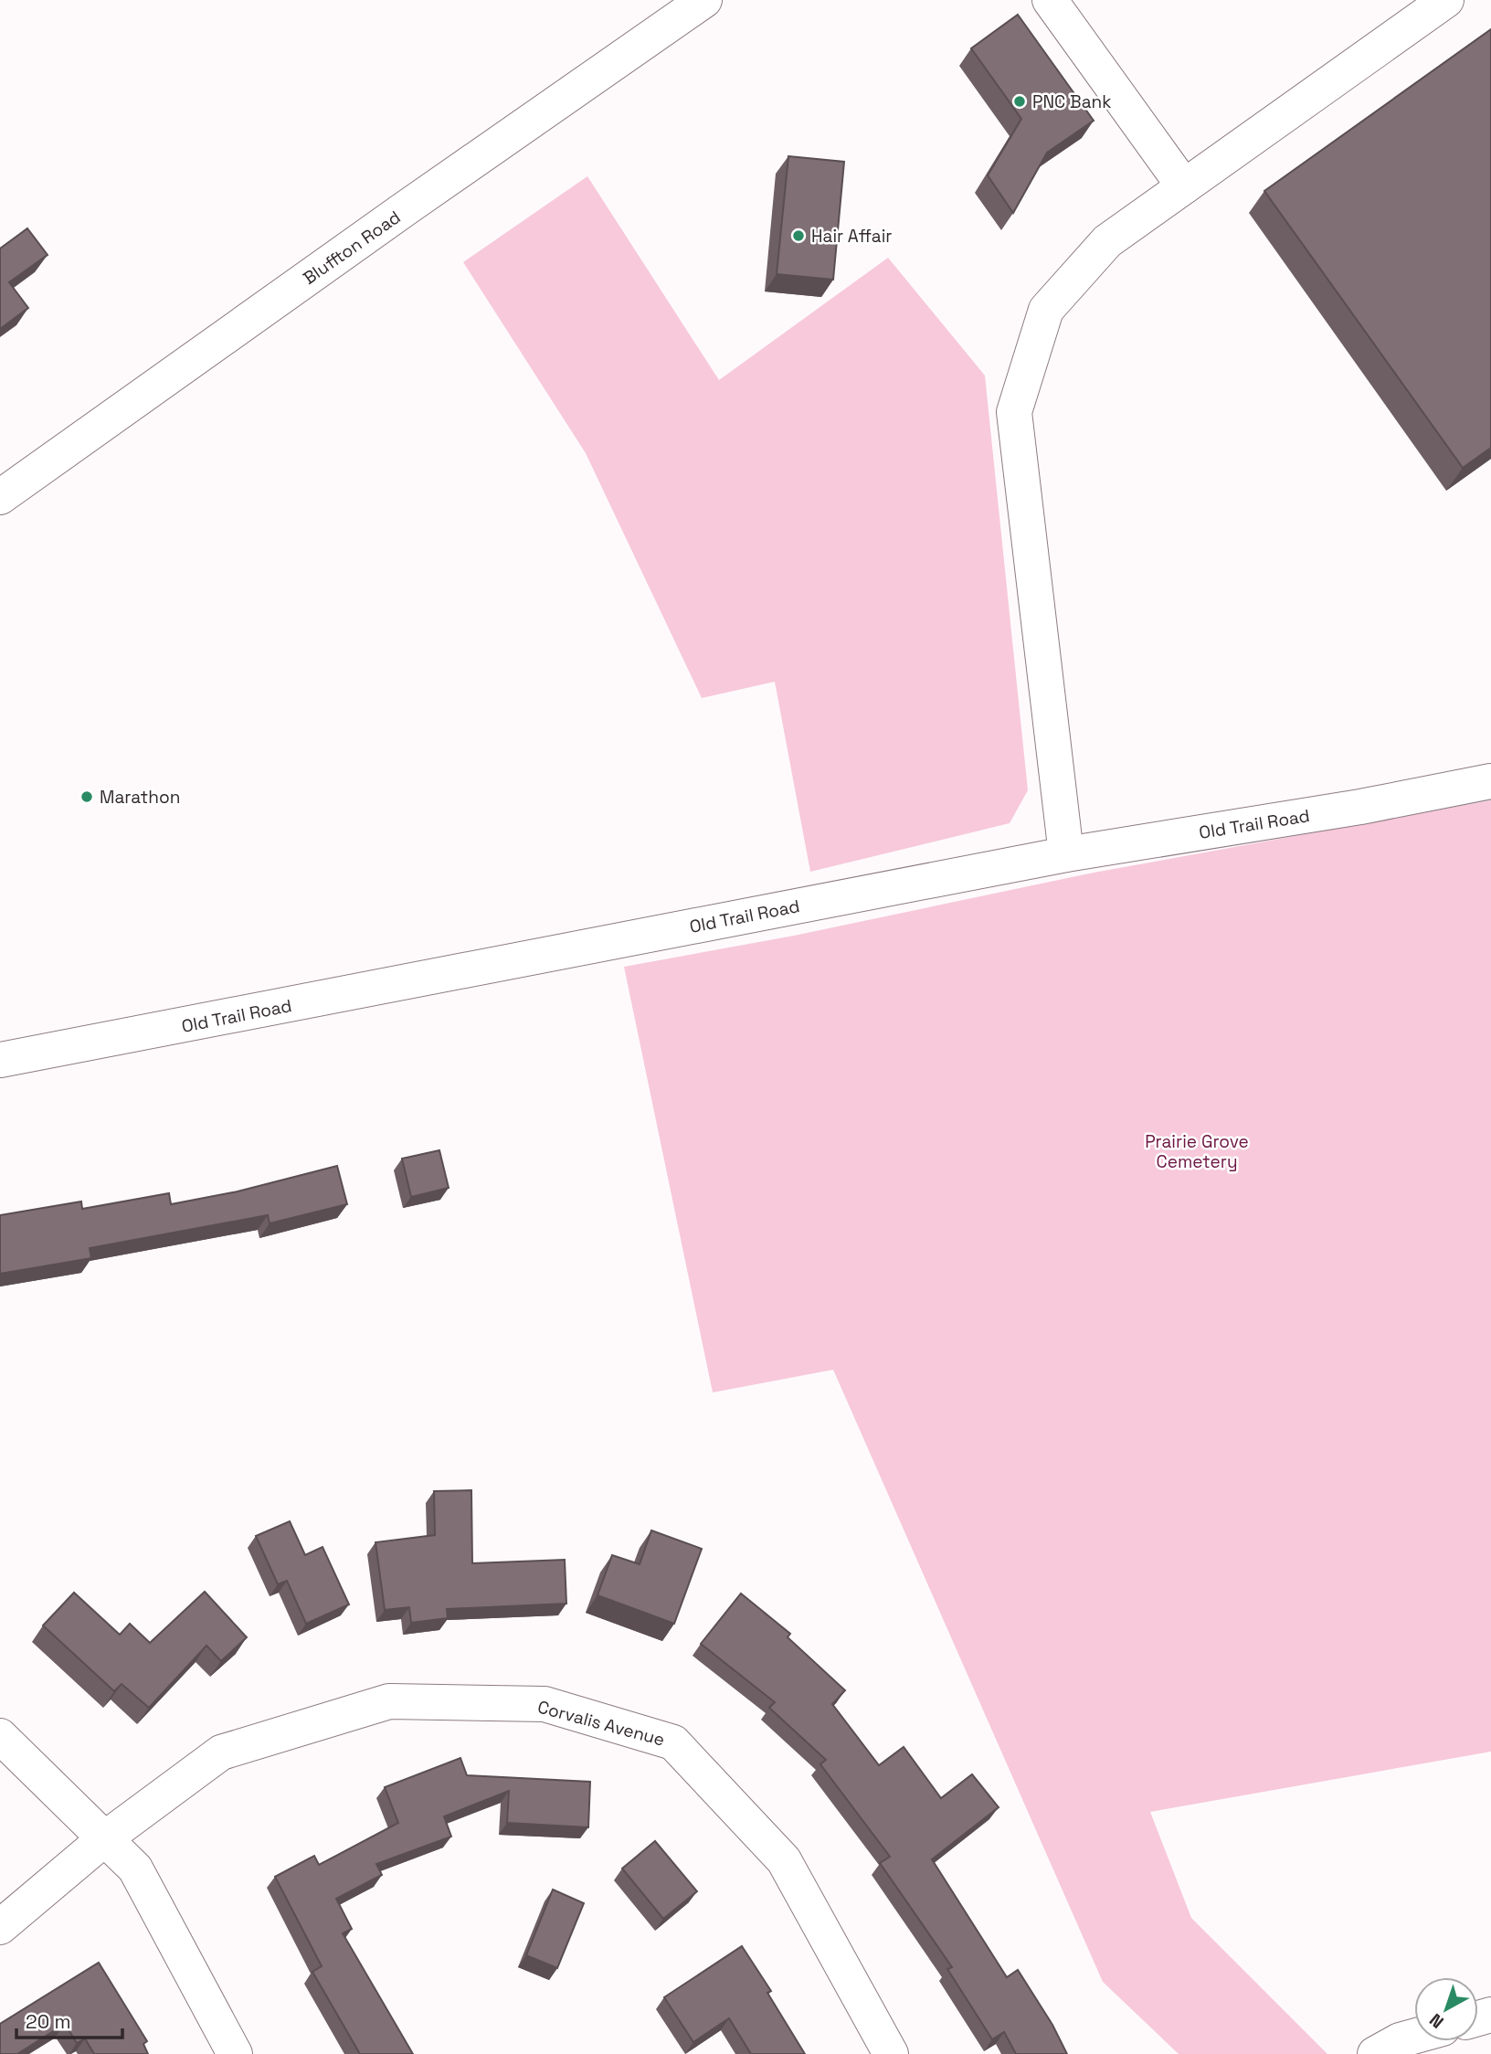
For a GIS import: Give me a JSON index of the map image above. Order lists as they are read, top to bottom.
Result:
{
  "streets": {
    "street": ["Bluffton Road", "Old Trail Road", "Corvalis Avenue"]
  },
  "parks": ["Prairie Grove Cemetery"],
  "places": ["PNC Bank", "Hair Affair", "Marathon"],
  "scale_bar": "20 m",
  "north": "bottom left"
}
